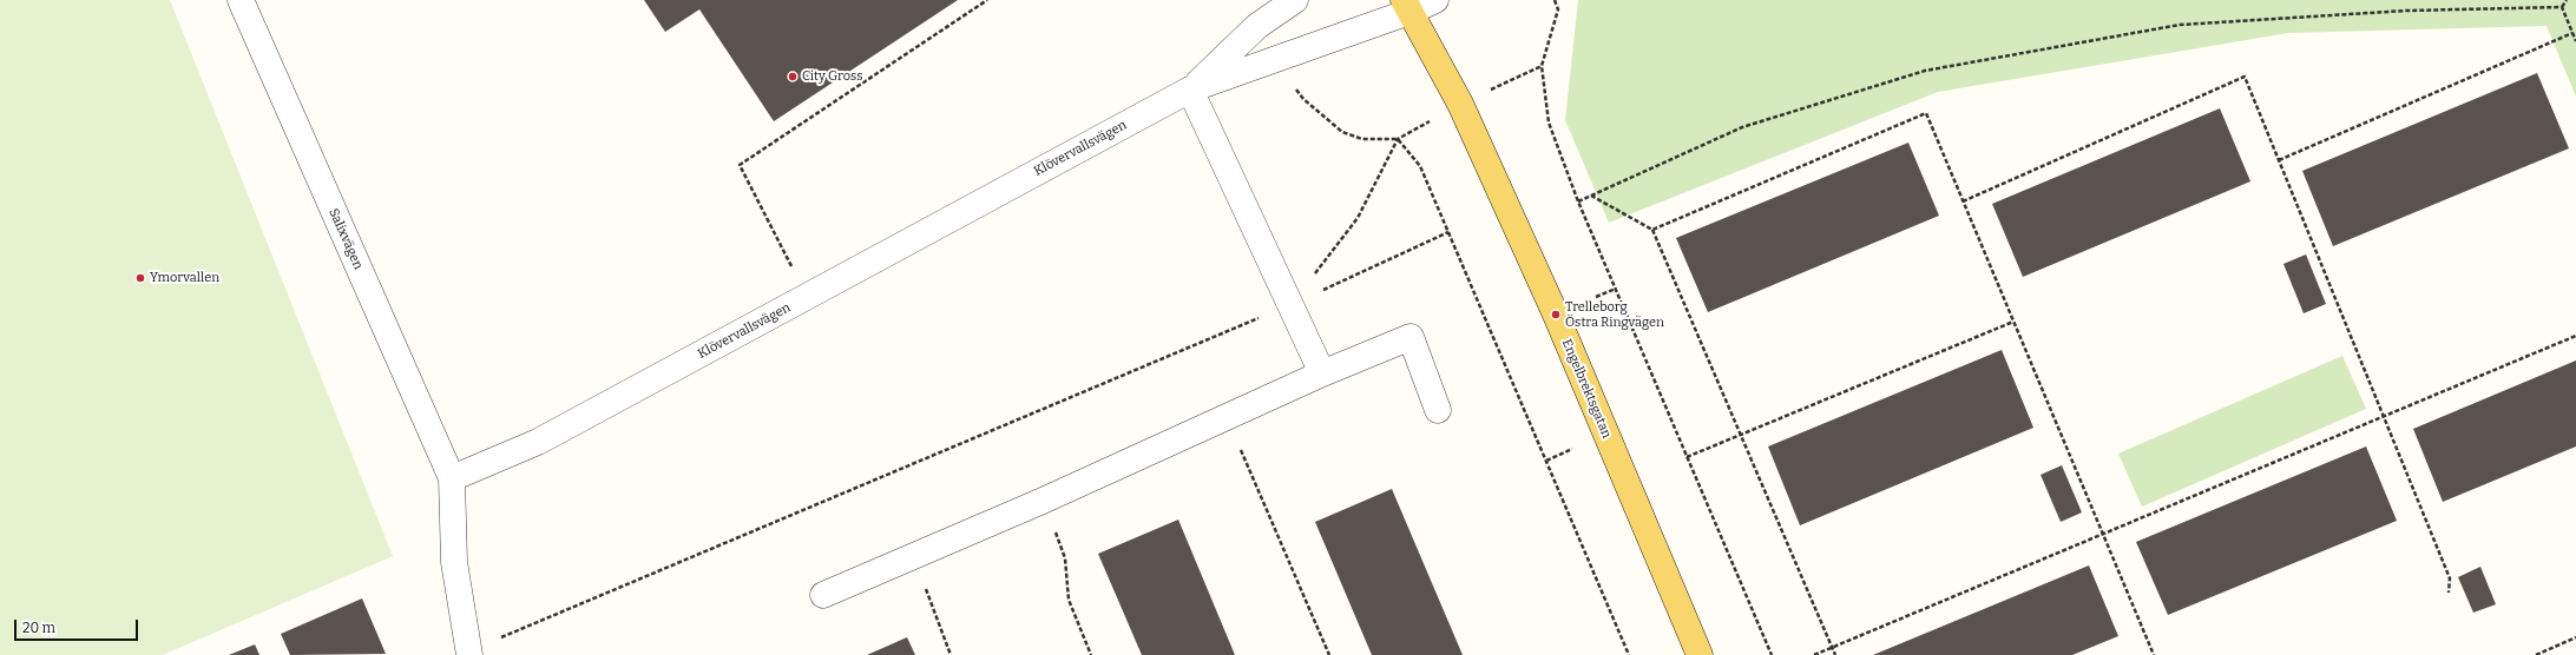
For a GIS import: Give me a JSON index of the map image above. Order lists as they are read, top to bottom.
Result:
{
  "streets": {
    "main road": ["Engelbrektsgatan"],
    "street": ["Klövervallsvägen", "Salixvägen"]
  },
  "crossings": [
    ["Klövervallsvägen", "Salixvägen"],
    ["Klövervallsvägen", "Engelbrektsgatan"]
  ],
  "places": ["City Gross", "Ymorvallen", "Trelleborg Östra Ringvägen"],
  "scale_bar": "20 m"
}
